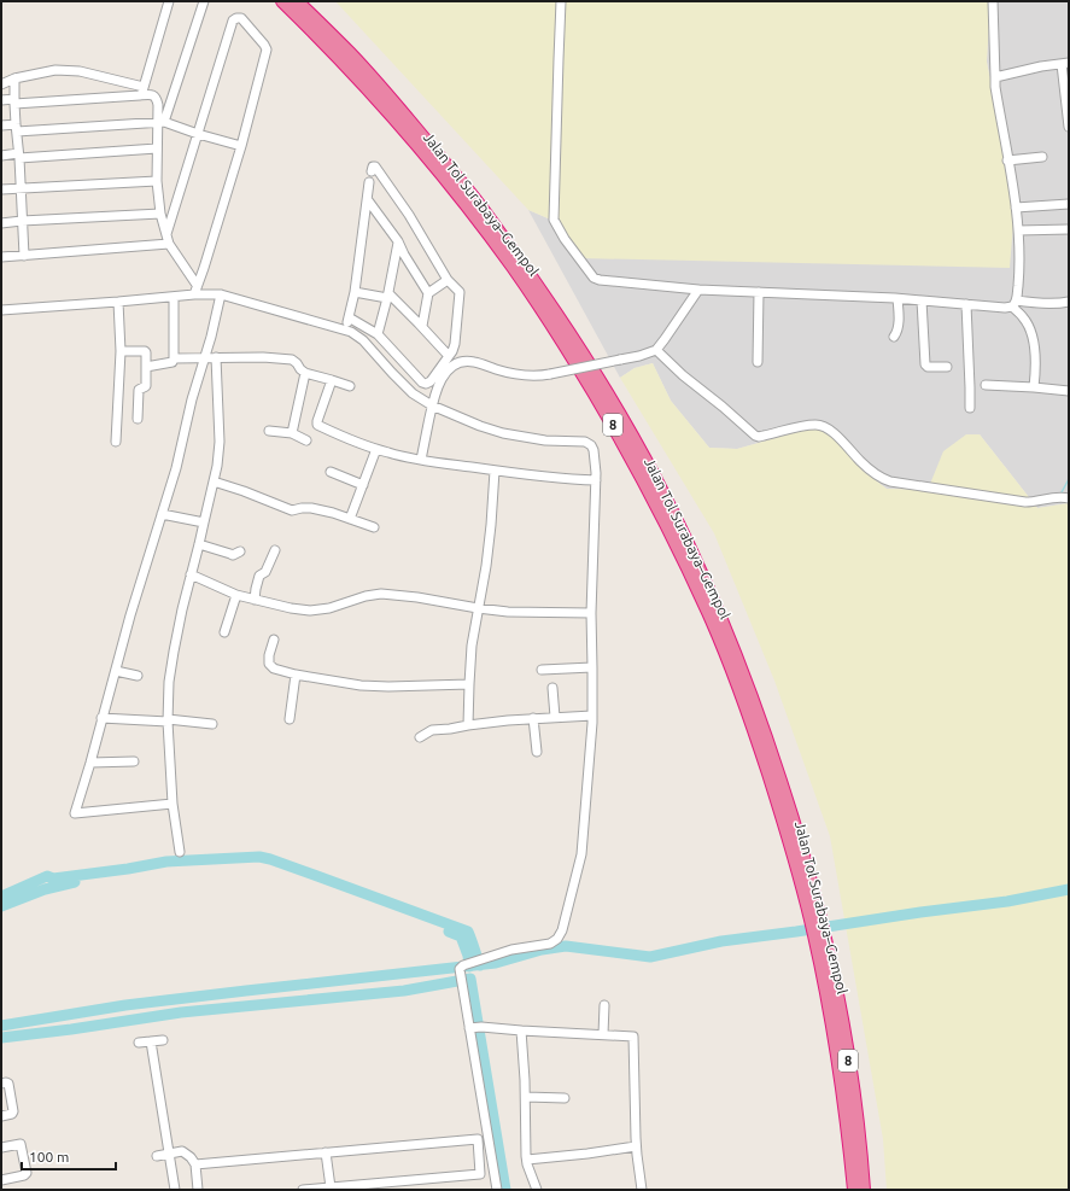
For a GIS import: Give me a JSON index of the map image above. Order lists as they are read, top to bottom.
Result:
{
  "streets": {
    "highway": ["Jalan Tol Surabaya–Gempol", "8"]
  },
  "scale_bar": "100 m"
}
